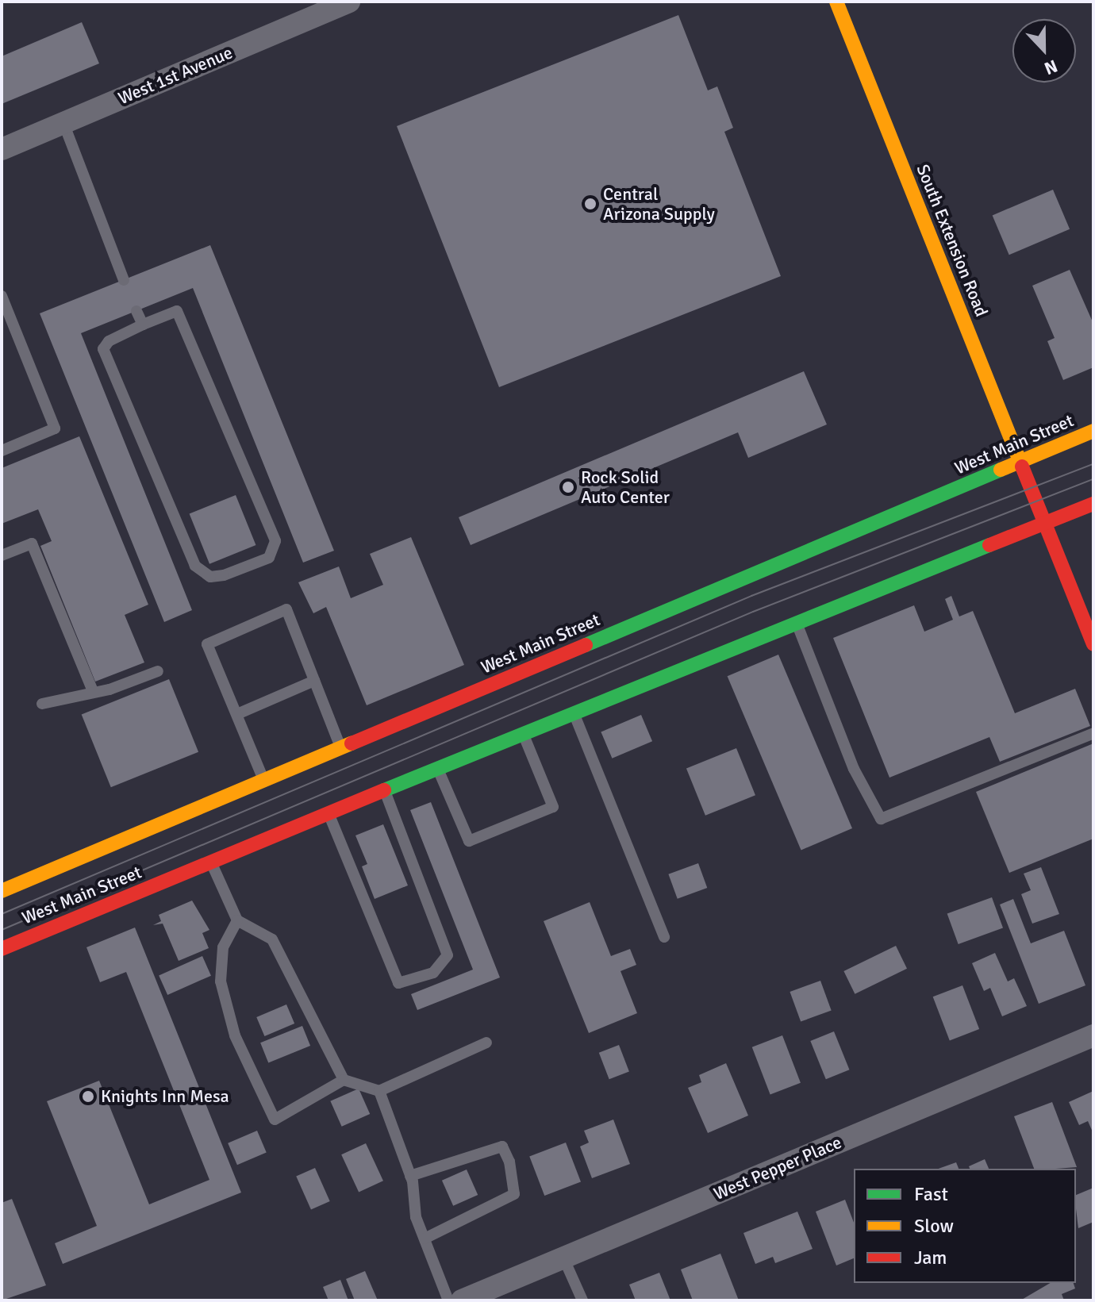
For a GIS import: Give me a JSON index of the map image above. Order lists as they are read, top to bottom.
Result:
{
  "streets": {
    "main road": ["South Extension Road", "West Main Street"],
    "street": ["West 1st Avenue", "West Pepper Place"]
  },
  "crossings": [
    ["South Extension Road", "West Main Street"]
  ],
  "places": ["Central Arizona Supply", "Rock Solid Auto Center", "Knights Inn Mesa"],
  "legend": ["Fast", "Slow", "Jam"],
  "north": "bottom"
}
